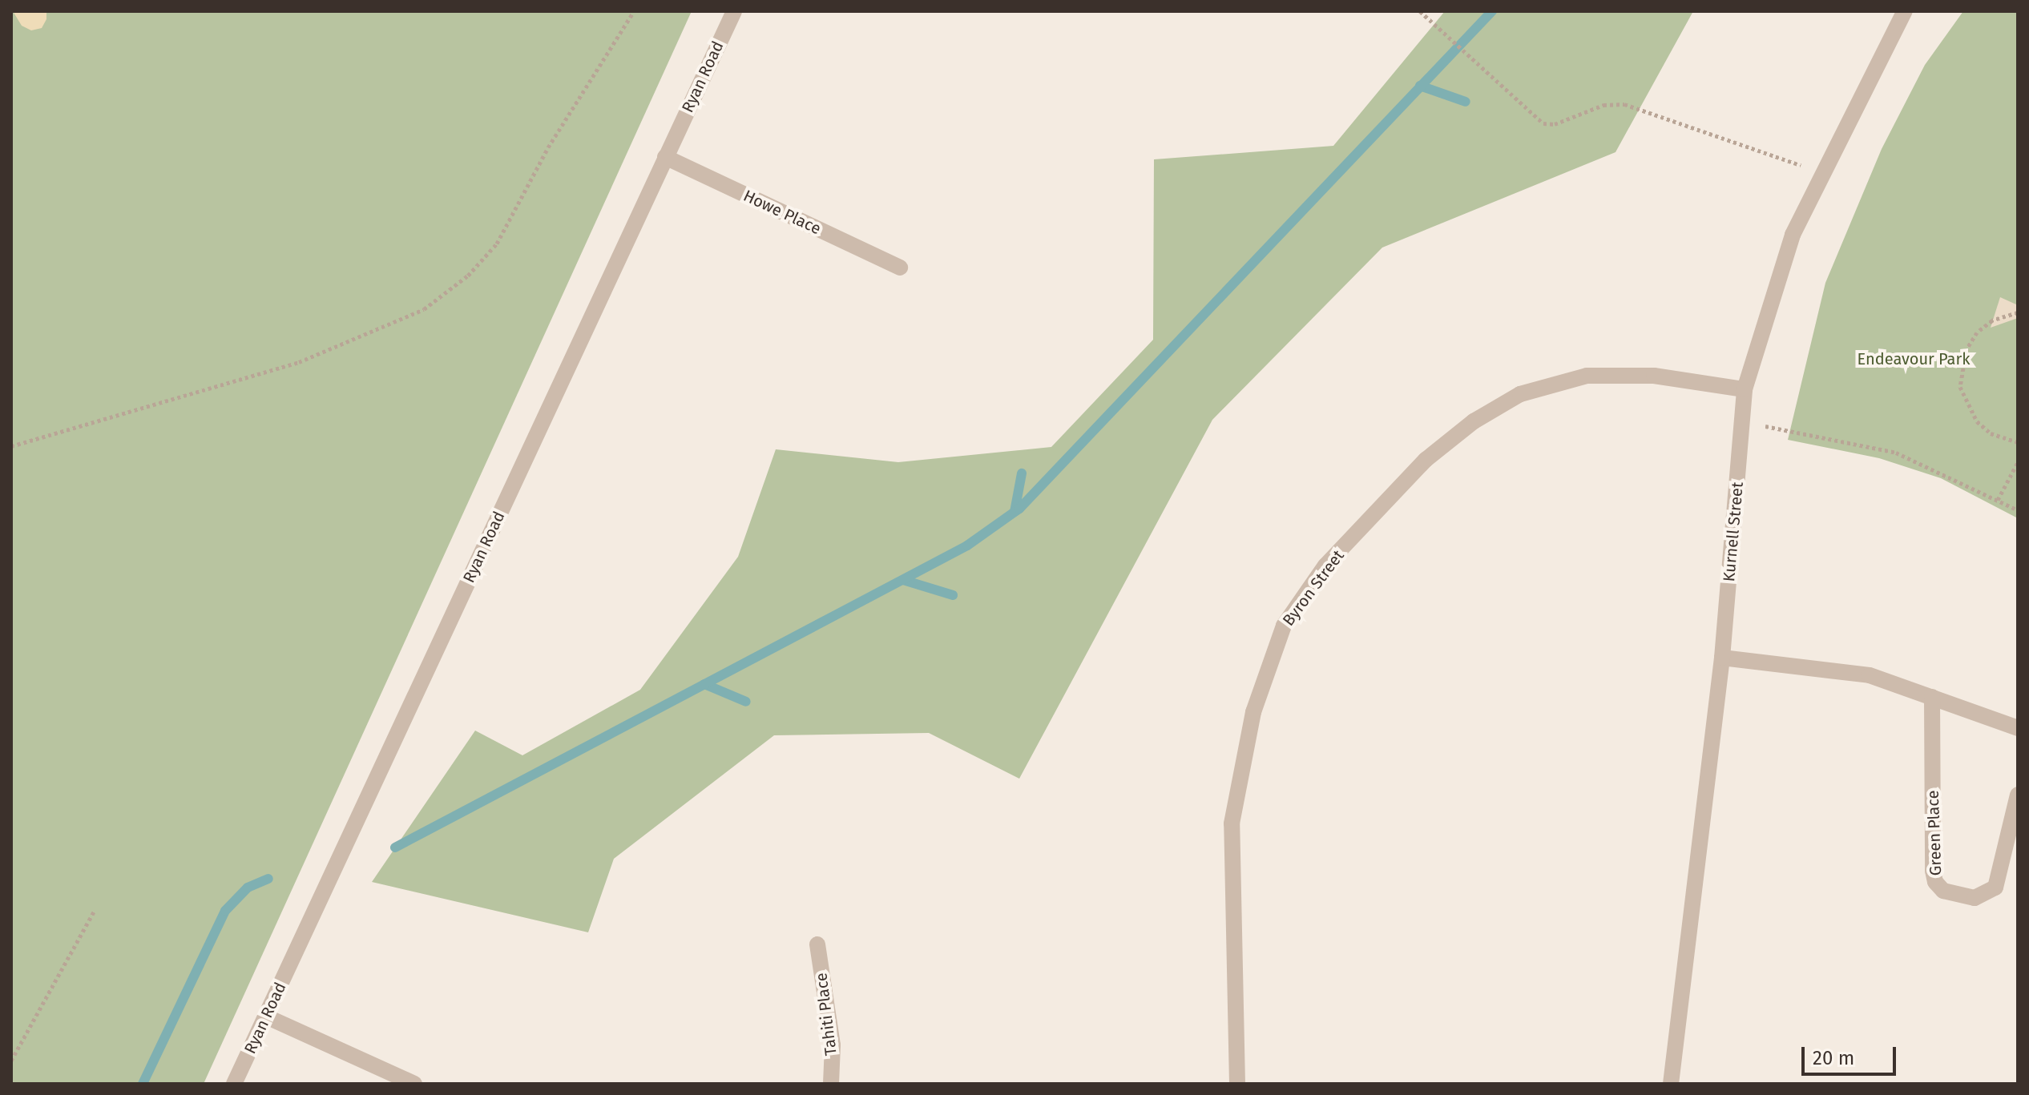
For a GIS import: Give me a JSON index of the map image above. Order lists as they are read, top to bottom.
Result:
{
  "streets": {
    "street": [
      "Ryan Road",
      "Howe Place",
      "Kurnell Street",
      "Byron Street",
      "Green Place",
      "Tahiti Place"
    ]
  },
  "crossings": [
    ["Ryan Road", "Howe Place"],
    ["Kurnell Street", "Byron Street"]
  ],
  "parks": ["Endeavour Park"],
  "scale_bar": "20 m"
}
